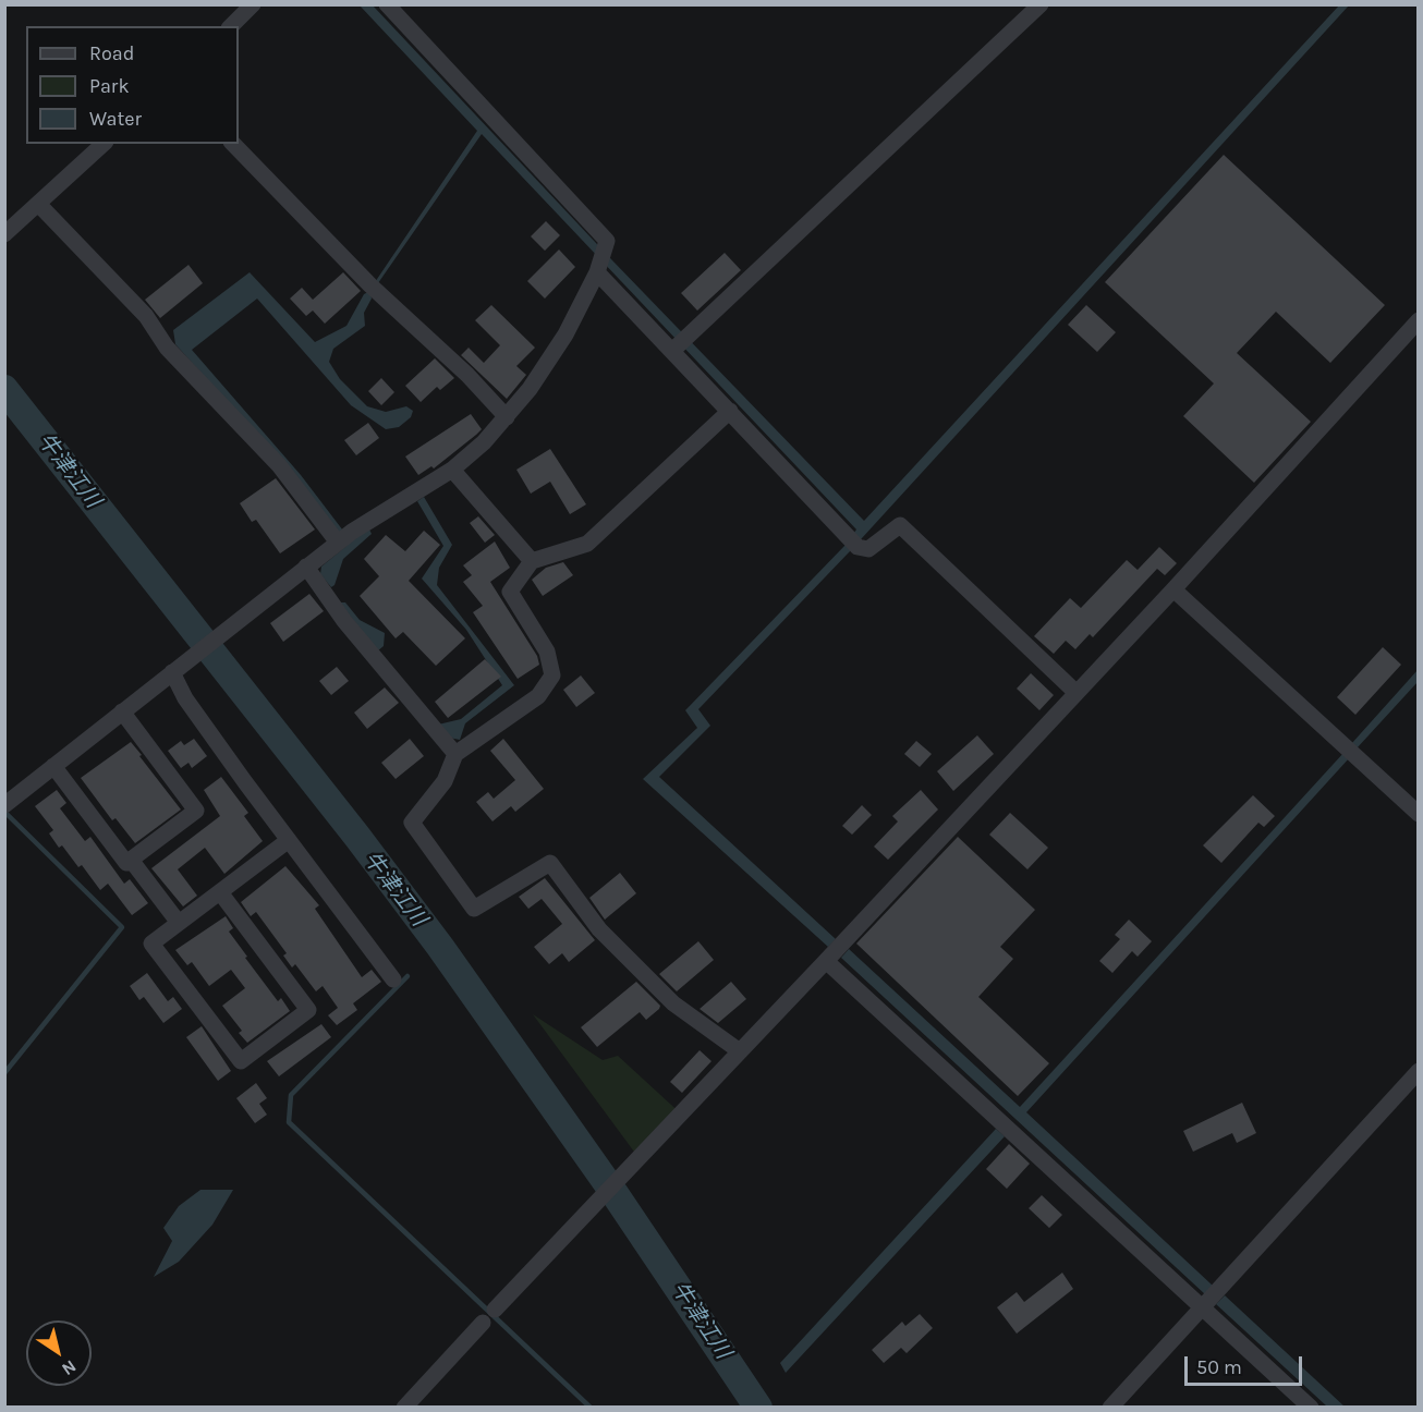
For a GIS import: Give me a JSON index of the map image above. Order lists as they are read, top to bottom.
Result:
{
  "water": ["牛津江川"],
  "legend": ["Road", "Park", "Water"],
  "scale_bar": "50 m",
  "north": "bottom right"
}
